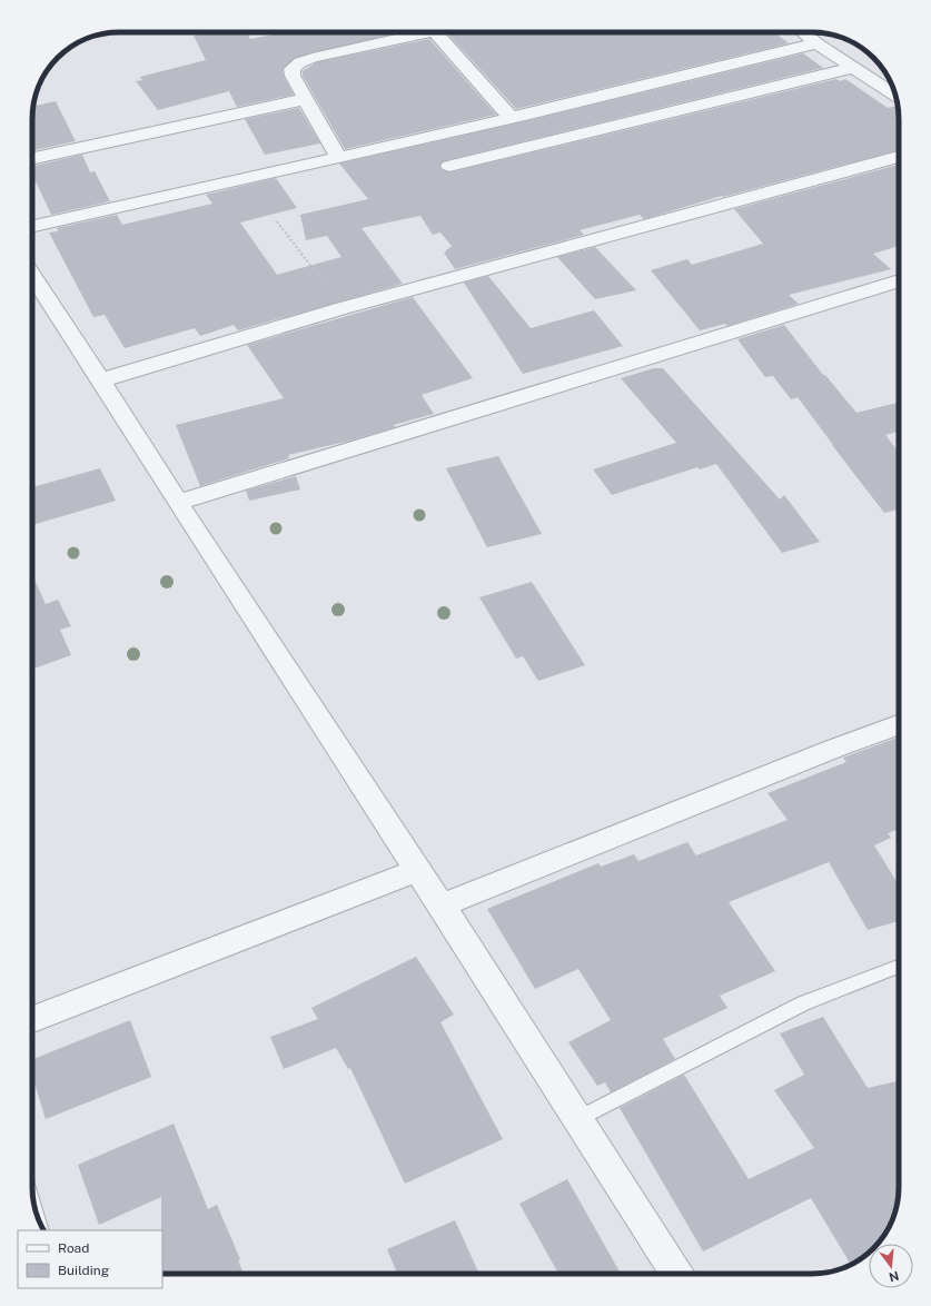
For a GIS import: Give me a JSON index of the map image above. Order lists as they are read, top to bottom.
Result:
{
  "legend": ["Road", "Building"],
  "north": "bottom"
}
